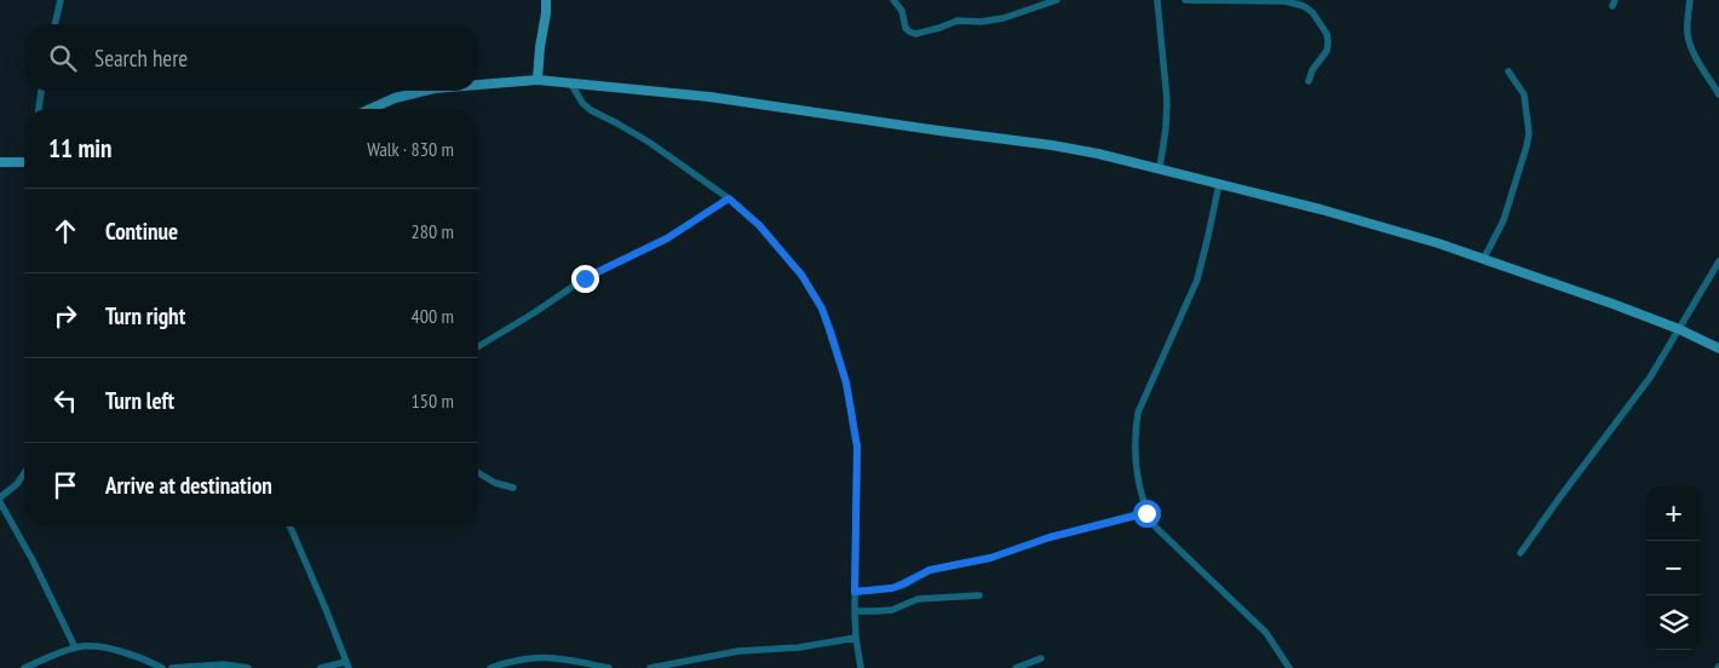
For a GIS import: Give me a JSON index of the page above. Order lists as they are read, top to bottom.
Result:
{
  "page": {
    "search": "Search here",
    "heading": ["11 min", "Walk · 830 m"],
    "list": [
      ["Continue", "280 m"],
      ["Turn right", "400 m"],
      ["Turn left", "150 m"],
      "Arrive at destination"
    ],
    "map_buttons": ["+", "−"]
  }
}
